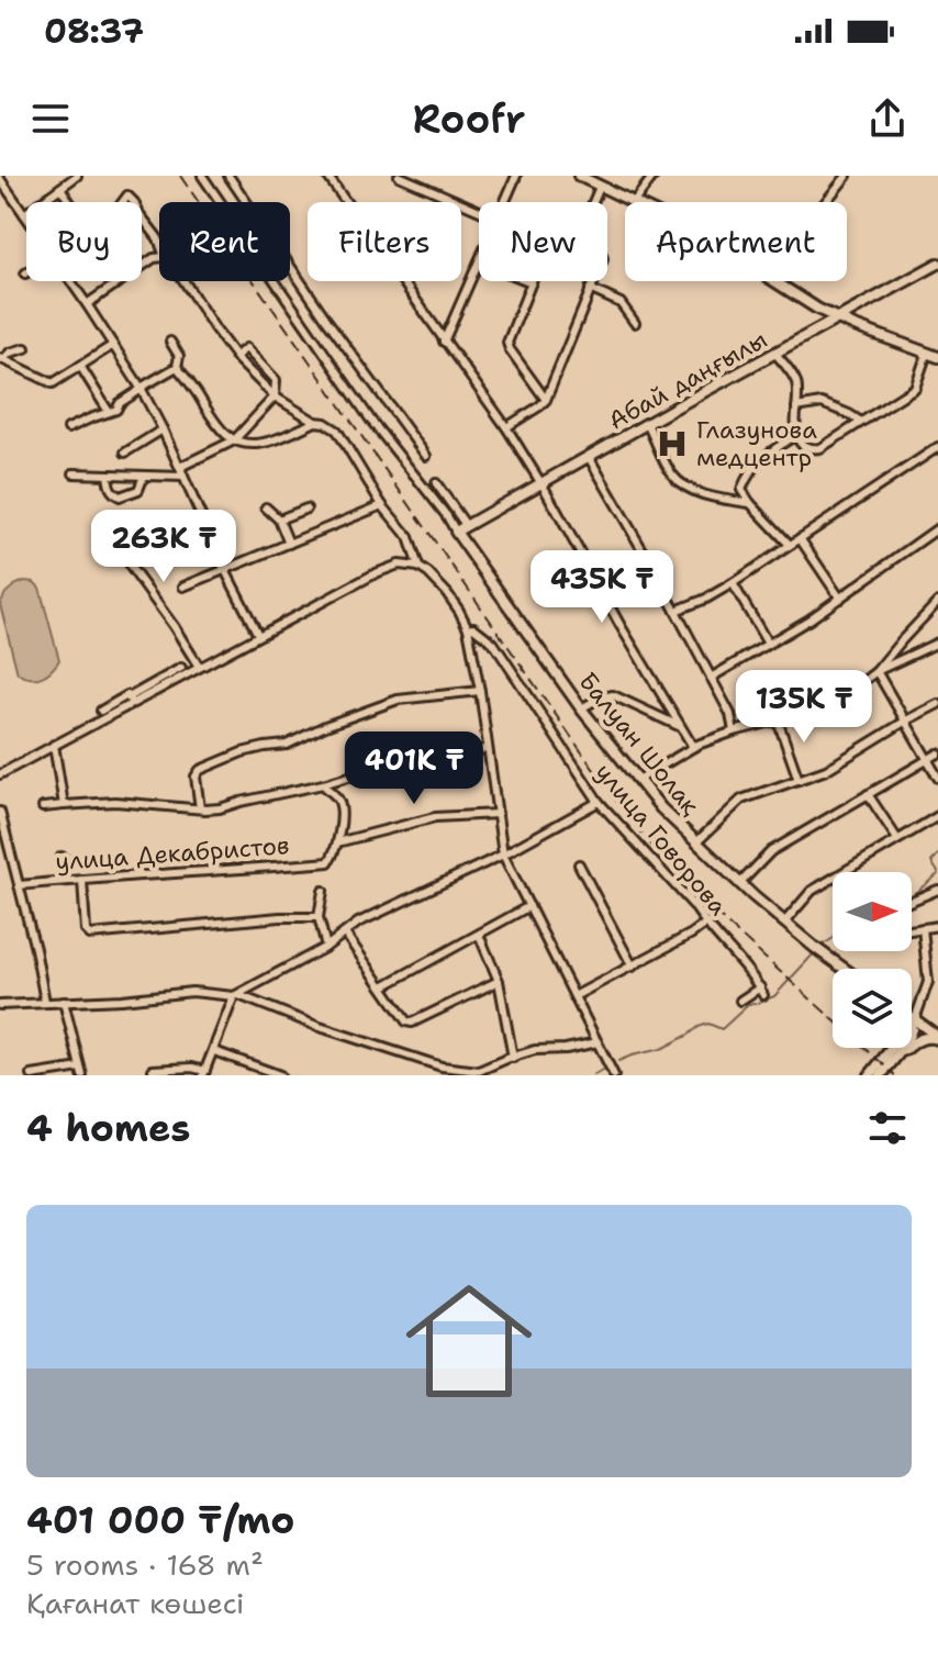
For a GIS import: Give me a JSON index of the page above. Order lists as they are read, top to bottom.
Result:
{
  "streets": {
    "main road": ["Абай даңғылы", "Балуан Шолақ"],
    "street": ["улица Говорова", "улица Декабристов"]
  },
  "crossings": [
    ["Абай даңғылы", "Балуан Шолақ"]
  ],
  "places": {
    "hospital": ["Глазунова медцентр"]
  },
  "north": "right",
  "page": {
    "status": "08:37",
    "header": "Roofr",
    "chip": [
      "Buy",
      "Rent",
      "Filters",
      "New",
      "Apartment"
    ],
    "price": [
      "263K ₸",
      "435K ₸",
      "135K ₸",
      "401K ₸"
    ],
    "heading": "4 homes",
    "list": [
      {
        "name": "401 000 ₸/mo",
        "note": "5 rooms · 168 m² · Қағанат көшесі"
      }
    ]
  }
}
